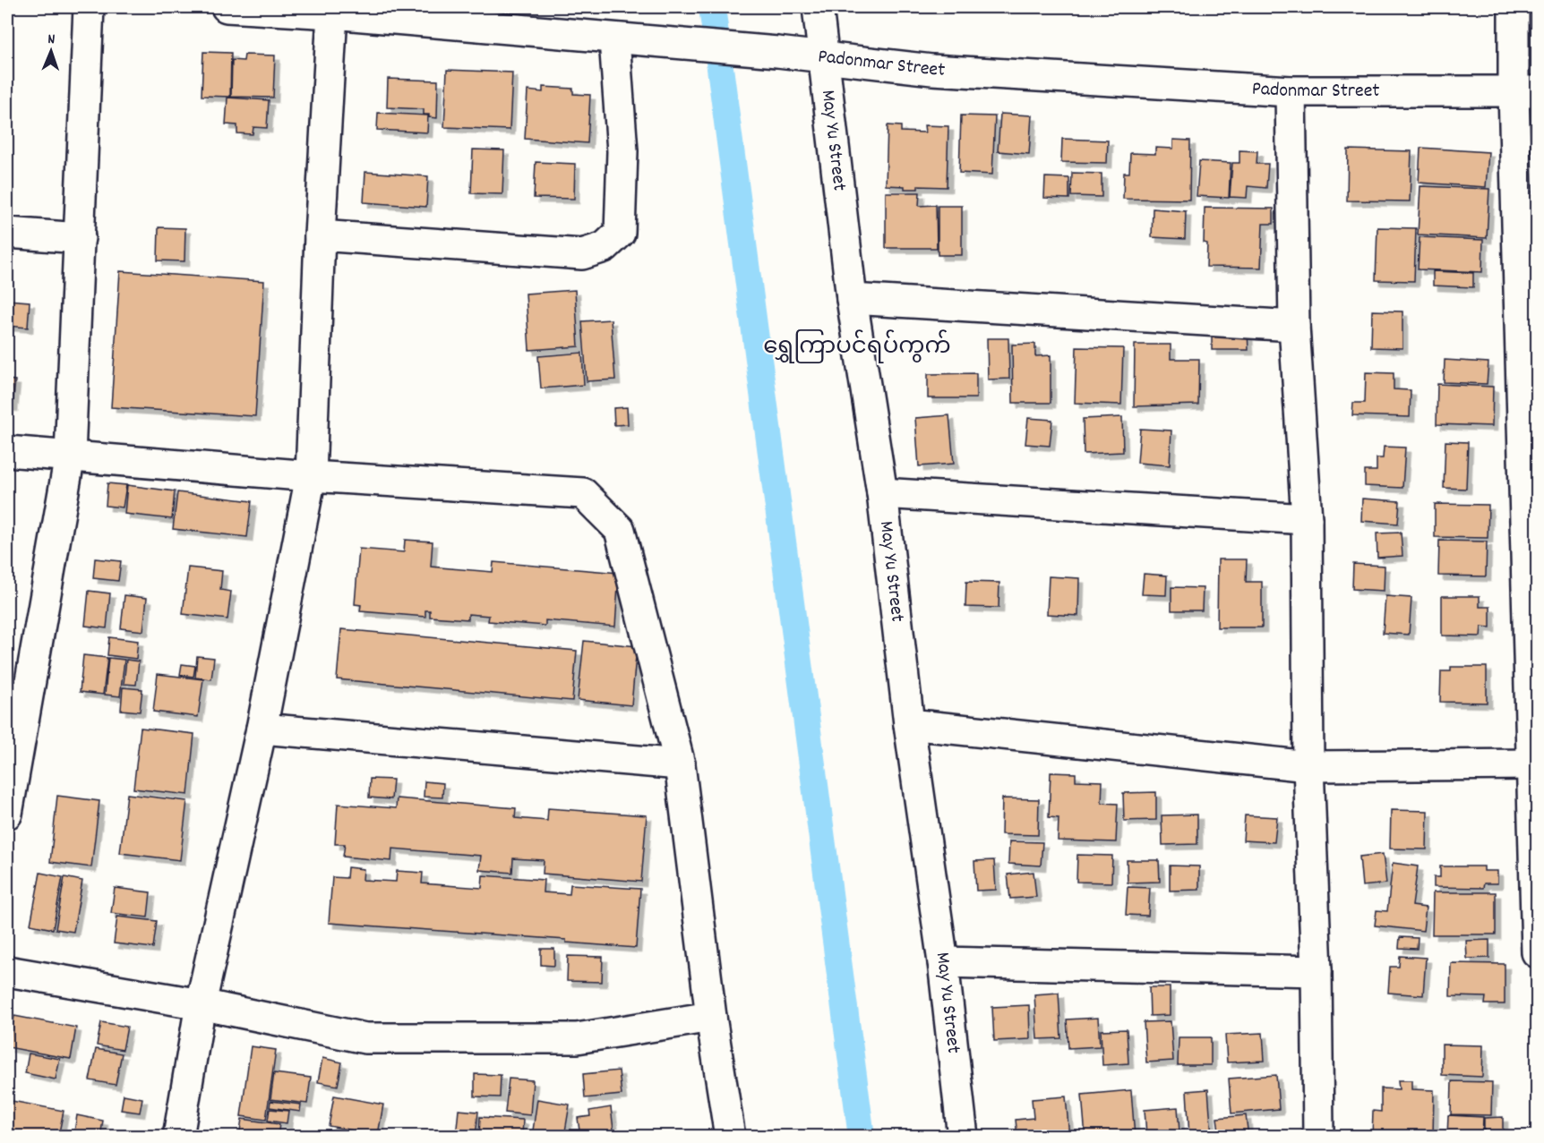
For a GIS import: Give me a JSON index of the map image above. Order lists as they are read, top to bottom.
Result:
{
  "streets": {
    "street": ["Padonmar Street", "May Yu Street"]
  },
  "crossings": [
    ["Padonmar Street", "May Yu Street"]
  ],
  "districts": ["ရွှေကြာပင်ရပ်ကွက်"],
  "north": "top"
}
